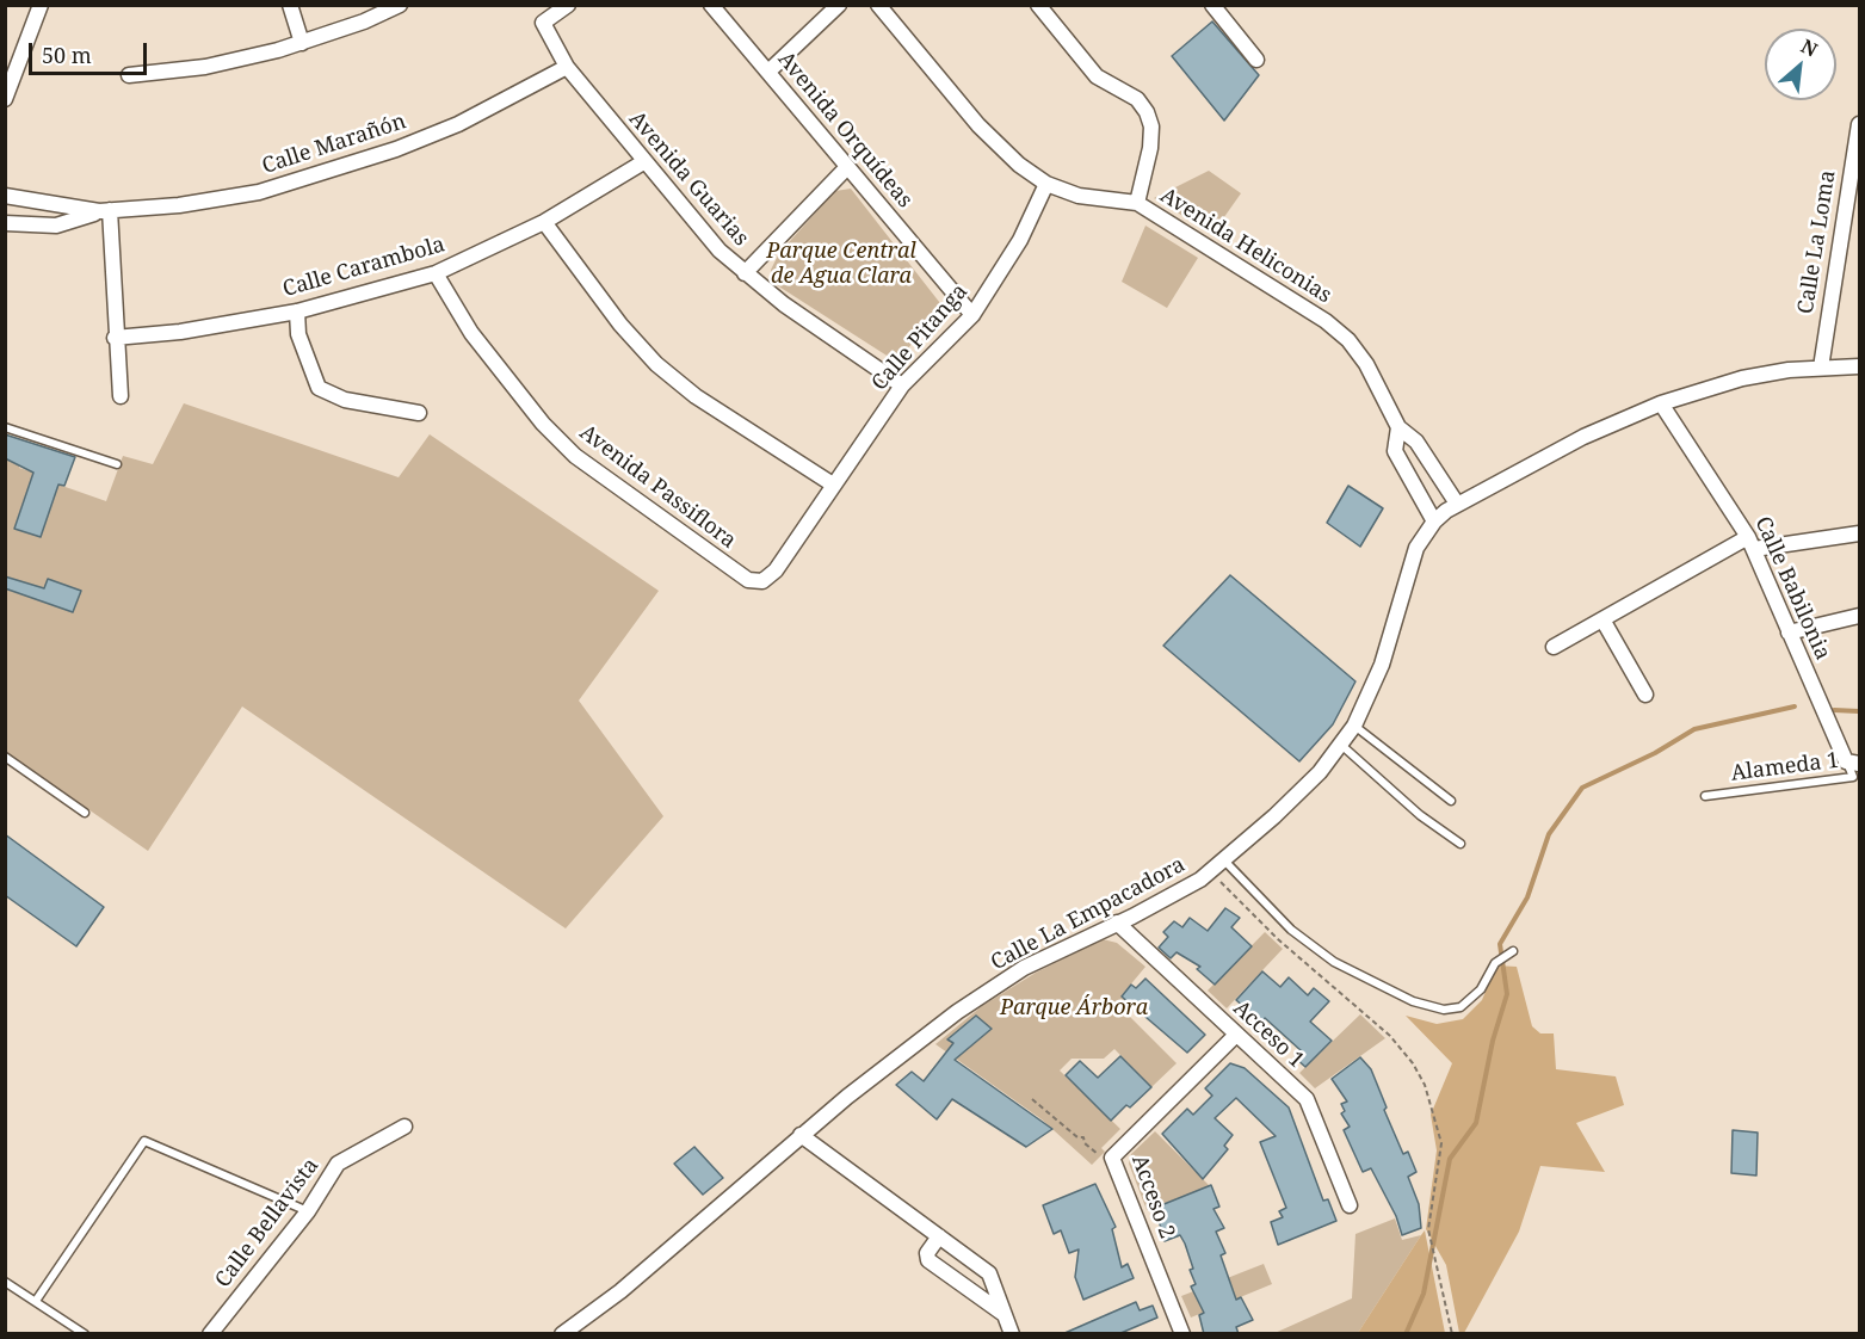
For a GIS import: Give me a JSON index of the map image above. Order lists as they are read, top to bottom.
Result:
{
  "streets": {
    "street": [
      "Avenida Orquídeas",
      "Calle Marañón",
      "Avenida Guarias",
      "Calle La Loma",
      "Avenida Heliconias",
      "Calle Carambola",
      "Calle Pitanga",
      "Avenida Passiflora",
      "Calle Babilonia",
      "Calle La Empacadora",
      "Acceso 1",
      "Acceso 2",
      "Calle Bellavista"
    ],
    "lane": ["Alameda 1"]
  },
  "crossings": [
    ["Avenida Orquídeas", "Calle Pitanga"],
    ["Calle Marañón", "Avenida Guarias"],
    ["Avenida Guarias", "Calle Carambola"],
    ["Avenida Guarias", "Calle Pitanga"],
    ["Calle La Loma", "Calle La Empacadora"],
    ["Avenida Heliconias", "Calle Pitanga"],
    ["Avenida Heliconias", "Calle La Empacadora"],
    ["Calle Carambola", "Avenida Passiflora"],
    ["Calle Pitanga", "Avenida Passiflora"],
    ["Calle Babilonia", "Alameda 1"],
    ["Calle Babilonia", "Calle La Empacadora"],
    ["Calle La Empacadora", "Acceso 1"],
    ["Acceso 1", "Acceso 2"]
  ],
  "parks": ["Parque Central de Agua Clara", "Parque Árbora"],
  "scale_bar": "50 m",
  "north": "top right"
}
